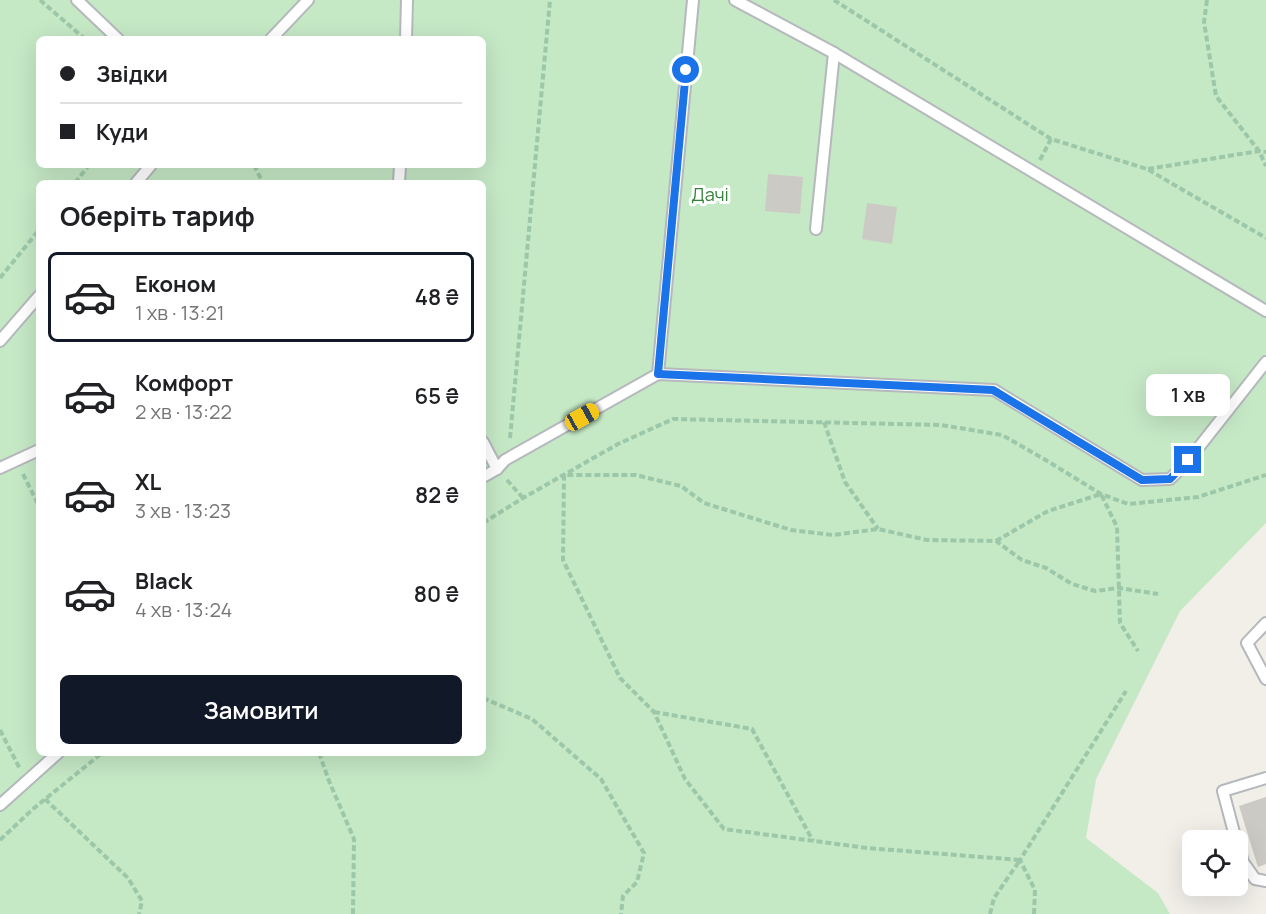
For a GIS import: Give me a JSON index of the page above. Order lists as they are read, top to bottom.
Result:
{
  "parks": ["Дачі"],
  "page": {
    "banner": ["Звідки", "Куди"],
    "heading": "Оберіть тариф",
    "list": [
      {
        "name": "Економ",
        "note": "1 хв · 13:21",
        "value": "48 ₴"
      },
      {
        "name": "Комфорт",
        "note": "2 хв · 13:22",
        "value": "65 ₴"
      },
      {
        "name": "XL",
        "note": "3 хв · 13:23",
        "value": "82 ₴"
      },
      {
        "name": "Black",
        "note": "4 хв · 13:24",
        "value": "80 ₴"
      }
    ],
    "bubble": "1 хв",
    "buttons": "Замовити"
  }
}
